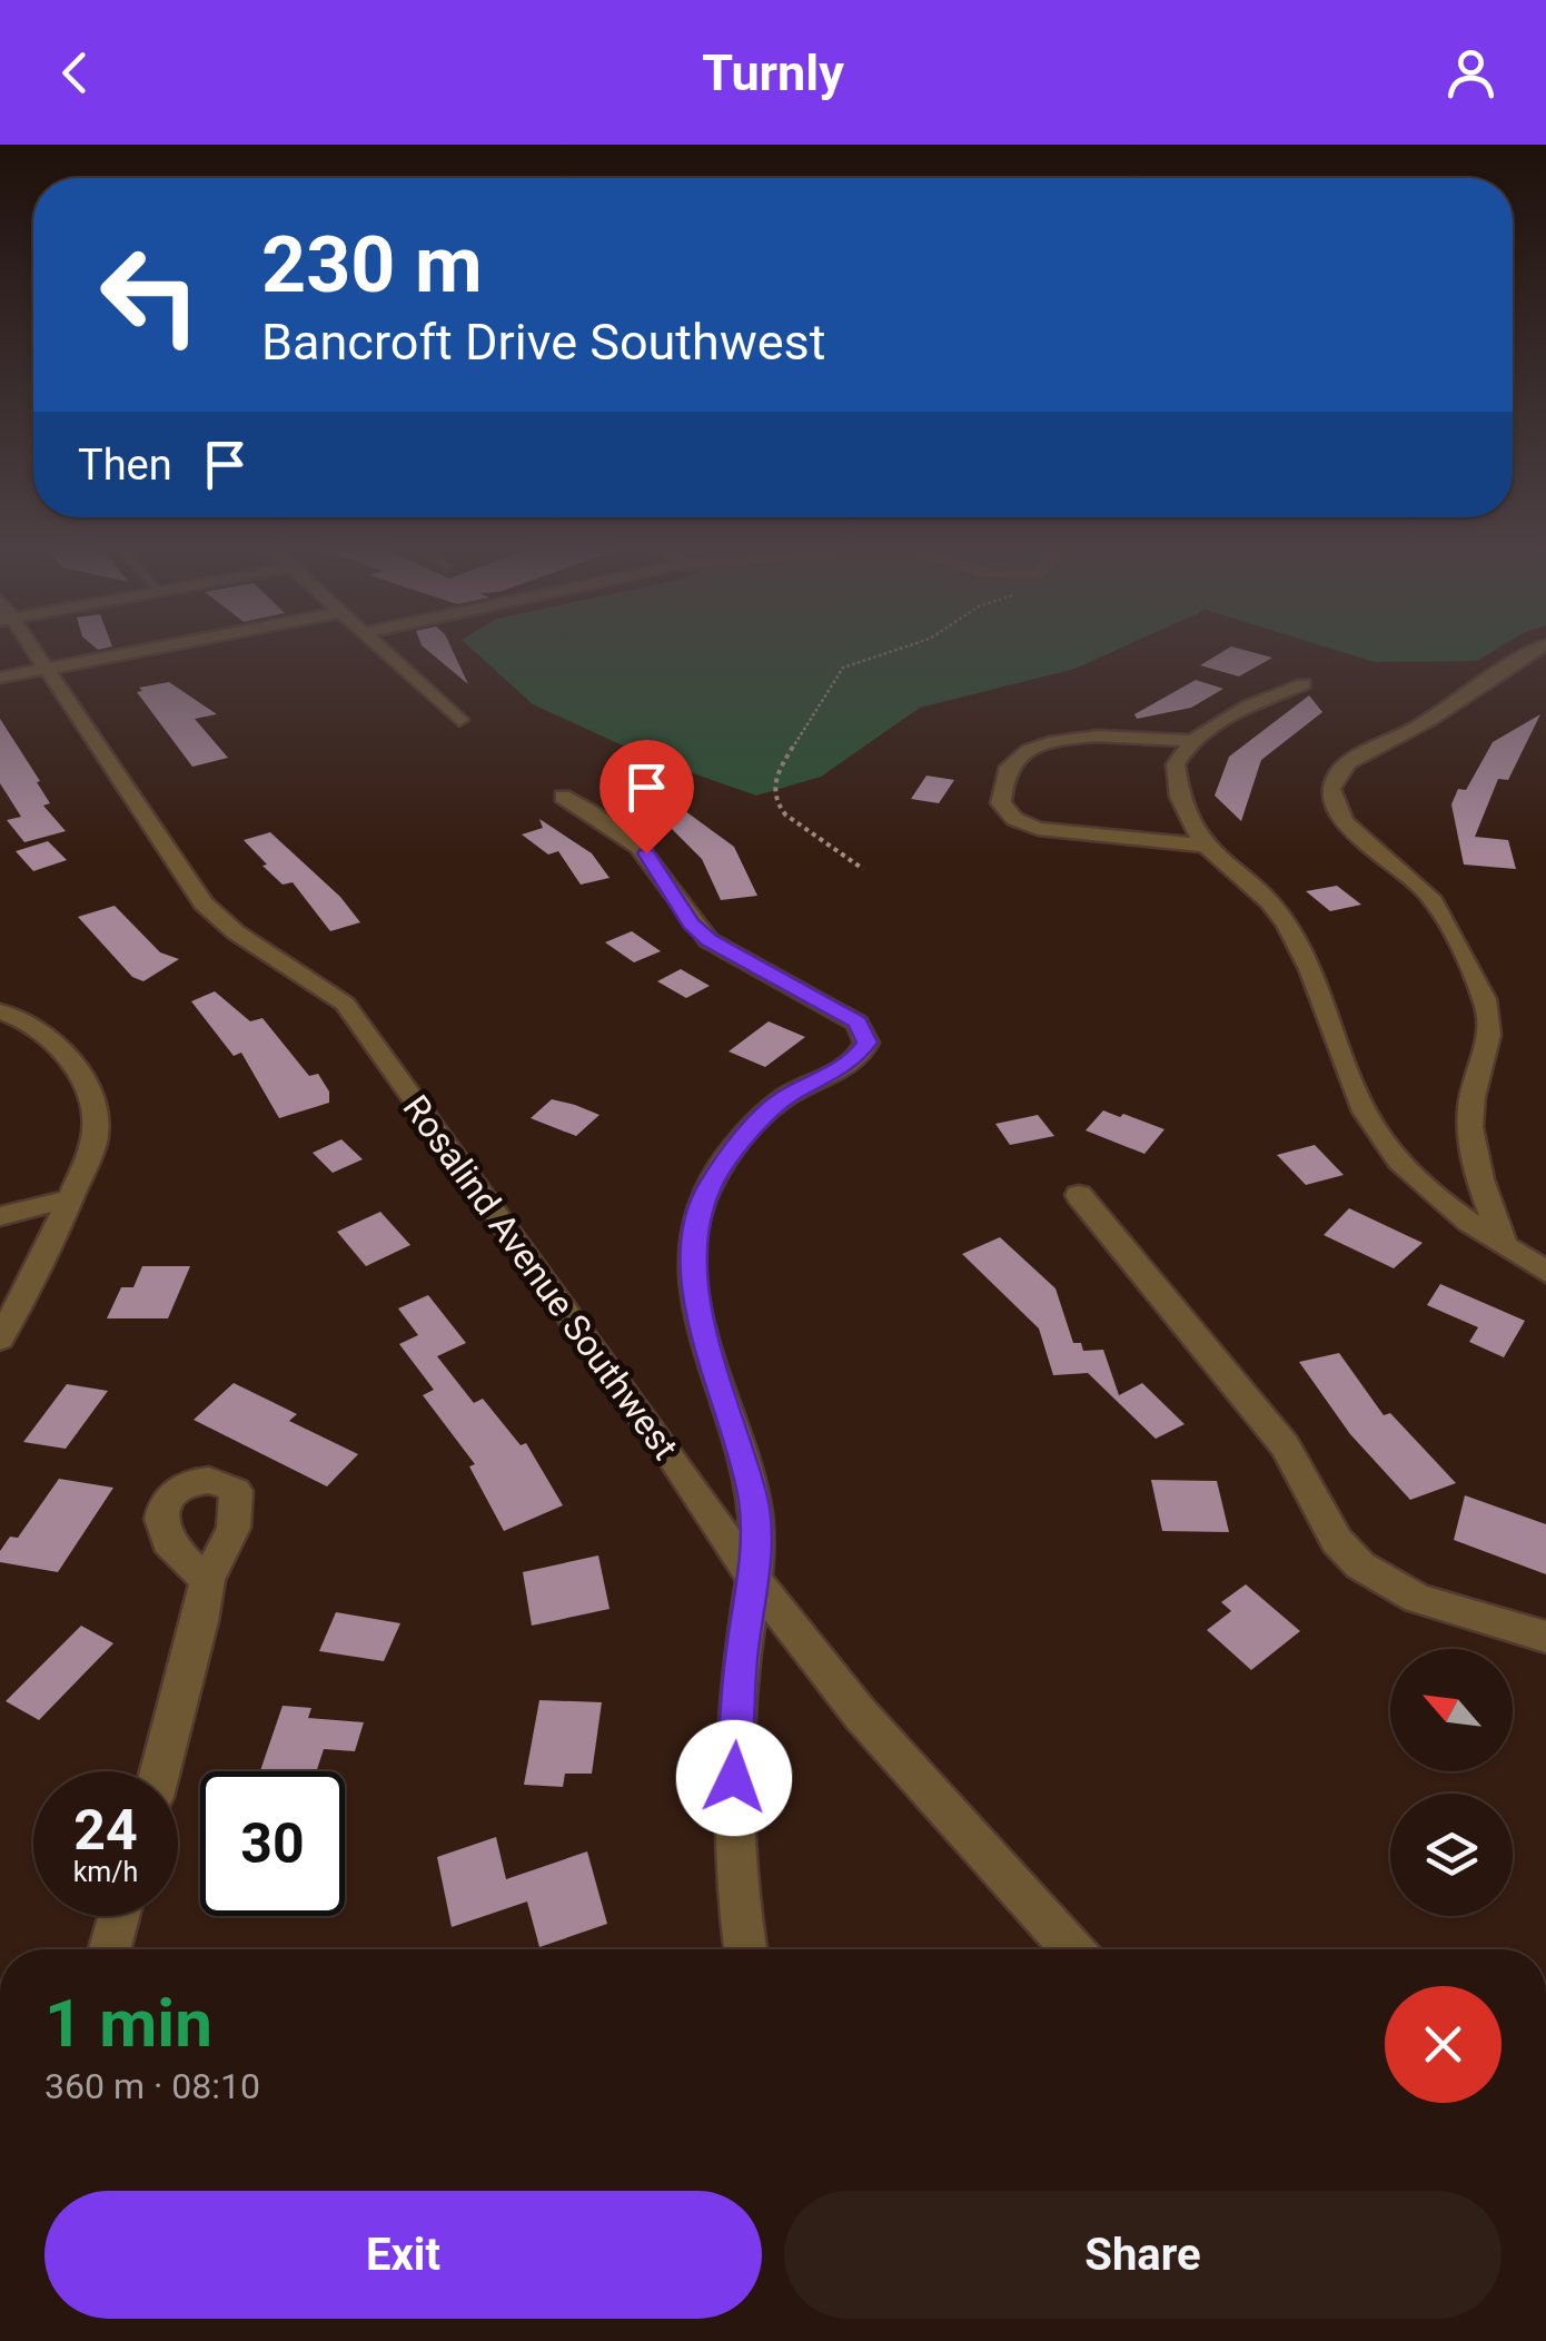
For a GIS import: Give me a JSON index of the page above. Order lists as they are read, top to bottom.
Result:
{
  "streets": {
    "street": ["Rosalind Avenue Southwest"]
  },
  "north": "top left",
  "page": {
    "header": "Turnly",
    "turn": ["230 m", "Bancroft Drive Southwest"],
    "then": "Then",
    "speed": "24 km/h",
    "limit": "30",
    "heading": ["1 min", "360 m · 08:10"],
    "buttons": ["Exit", "Share"]
  }
}
